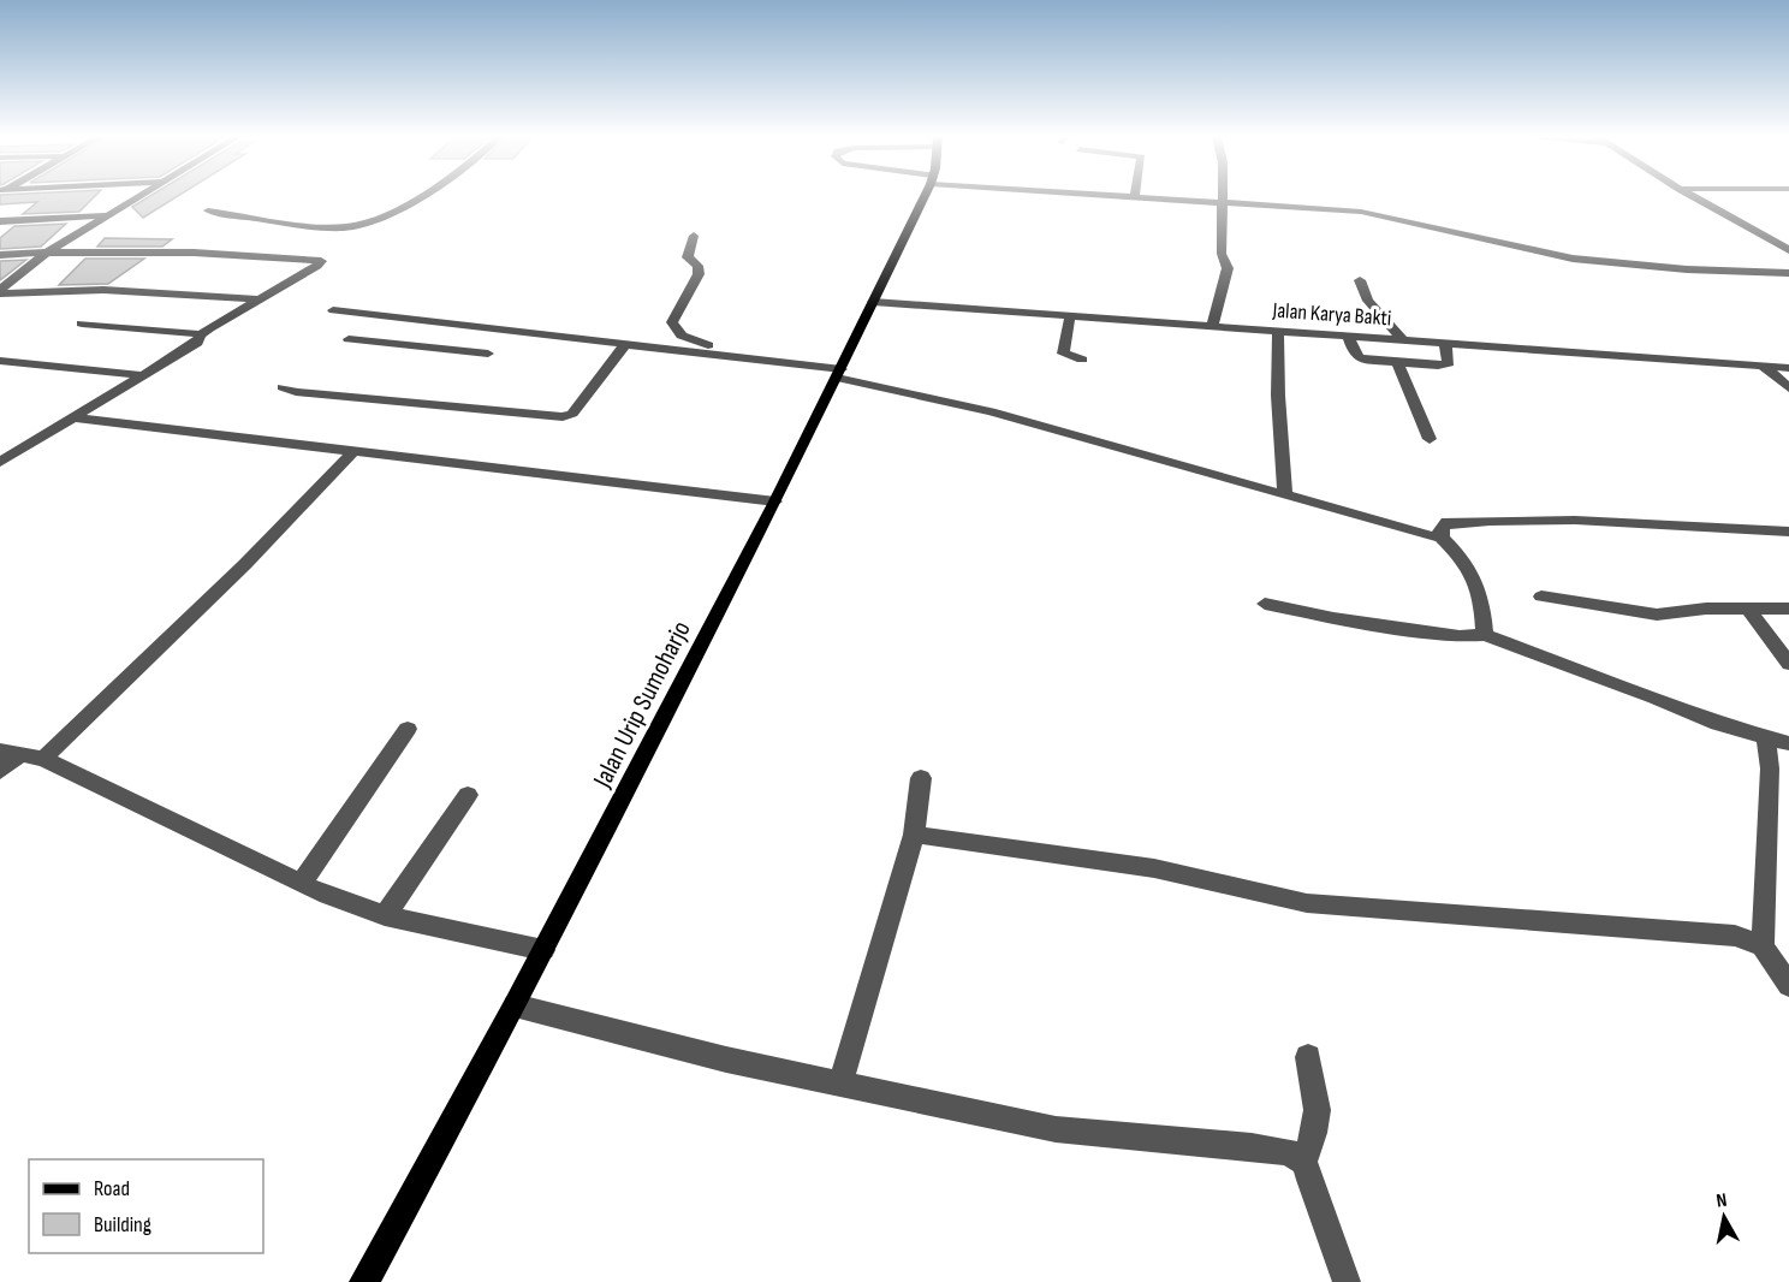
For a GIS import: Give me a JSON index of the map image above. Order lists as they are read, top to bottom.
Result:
{
  "streets": {
    "main road": ["Jalan Urip Sumoharjo"],
    "street": ["Jalan Karya Bakti"]
  },
  "crossings": [
    ["Jalan Karya Bakti", "Jalan Urip Sumoharjo"]
  ],
  "legend": ["Road", "Building"],
  "north": "top"
}
